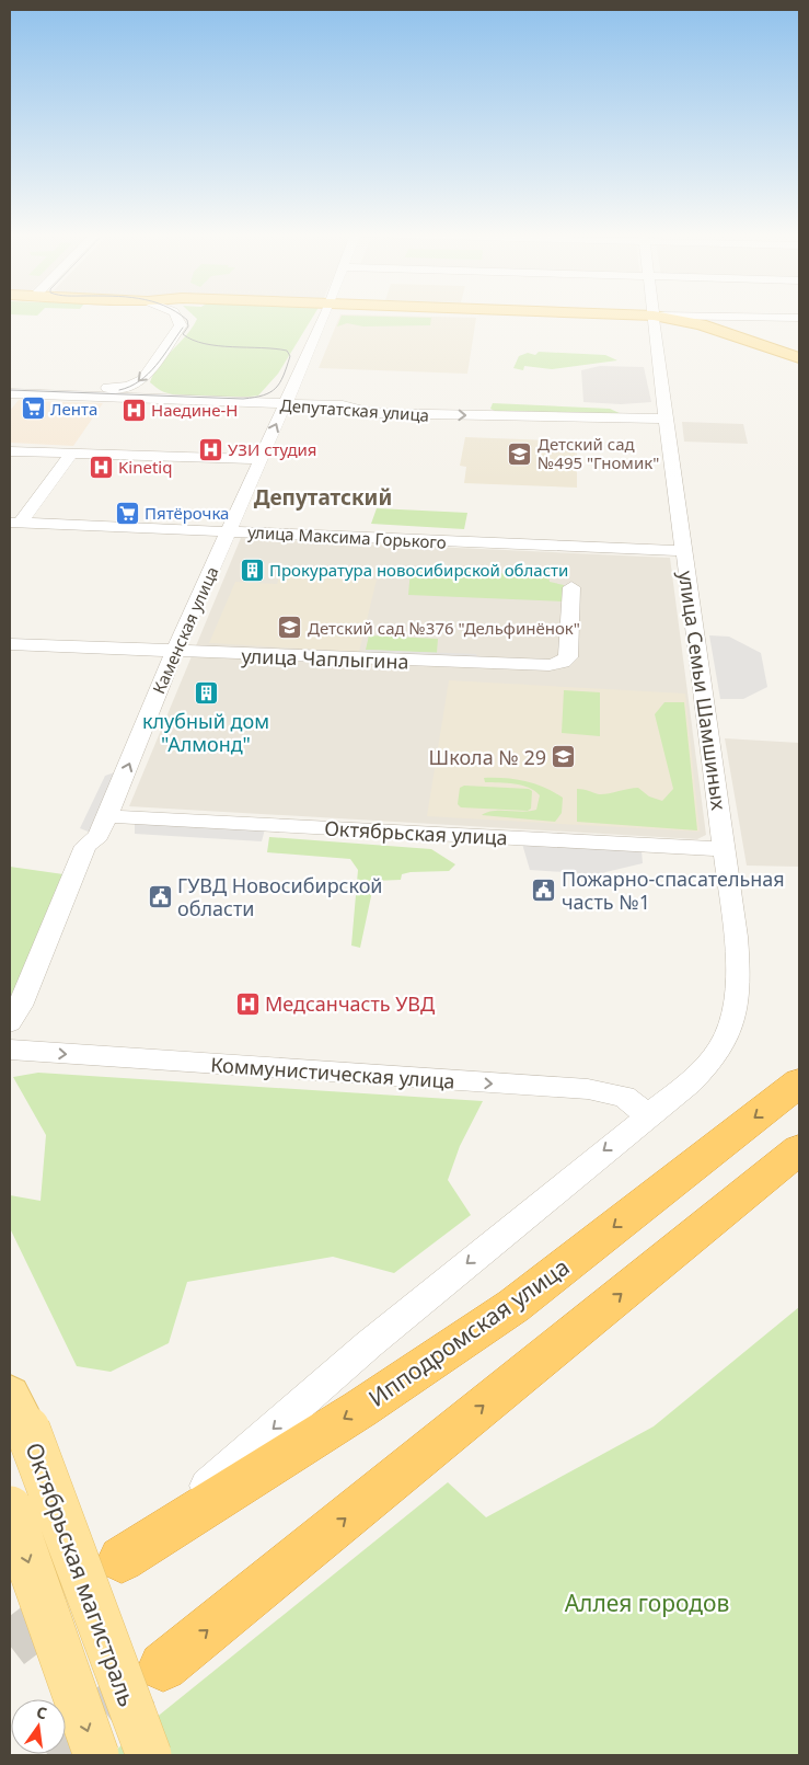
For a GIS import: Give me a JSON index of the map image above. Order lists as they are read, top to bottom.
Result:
{
  "streets": {
    "highway": ["Ипподромская улица"],
    "main road": ["Октябрьская магистраль"],
    "street": [
      "Депутатская улица",
      "улица Максима Горького",
      "Каменская улица",
      "улица Чаплыгина",
      "улица Семьи Шамшиных",
      "Октябрьская улица",
      "Коммунистическая улица"
    ]
  },
  "crossings": [
    ["Депутатская улица", "Каменская улица"],
    ["Депутатская улица", "улица Семьи Шамшиных"],
    ["улица Максима Горького", "Каменская улица"],
    ["улица Максима Горького", "улица Семьи Шамшиных"],
    ["Каменская улица", "улица Чаплыгина"],
    ["Каменская улица", "Октябрьская улица"],
    ["улица Семьи Шамшиных", "Октябрьская улица"],
    ["улица Семьи Шамшиных", "Коммунистическая улица"],
    ["улица Семьи Шамшиных", "Ипподромская улица"]
  ],
  "one_way": ["Депутатская улица", "улица Семьи Шамшиных", "Коммунистическая улица"],
  "districts": ["Депутатский"],
  "parks": ["Аллея городов"],
  "places": {
    "supermarket": ["Лента", "Пятёрочка"],
    "hospital": [
      "Наедине-Н",
      "УЗИ студия",
      "Kinetiq",
      "Медсанчасть УВД"
    ],
    "school or university": ["Детский сад №495 \"Гномик\"", "Детский сад №376 \"Дельфинёнок\"", "Школа № 29"],
    "building": ["Прокуратура новосибирской области", "клубный дом \"Алмонд\""],
    "public building": ["Пожарно-спасательная часть №1", "ГУВД Новосибирской области"]
  },
  "north": "top"
}
